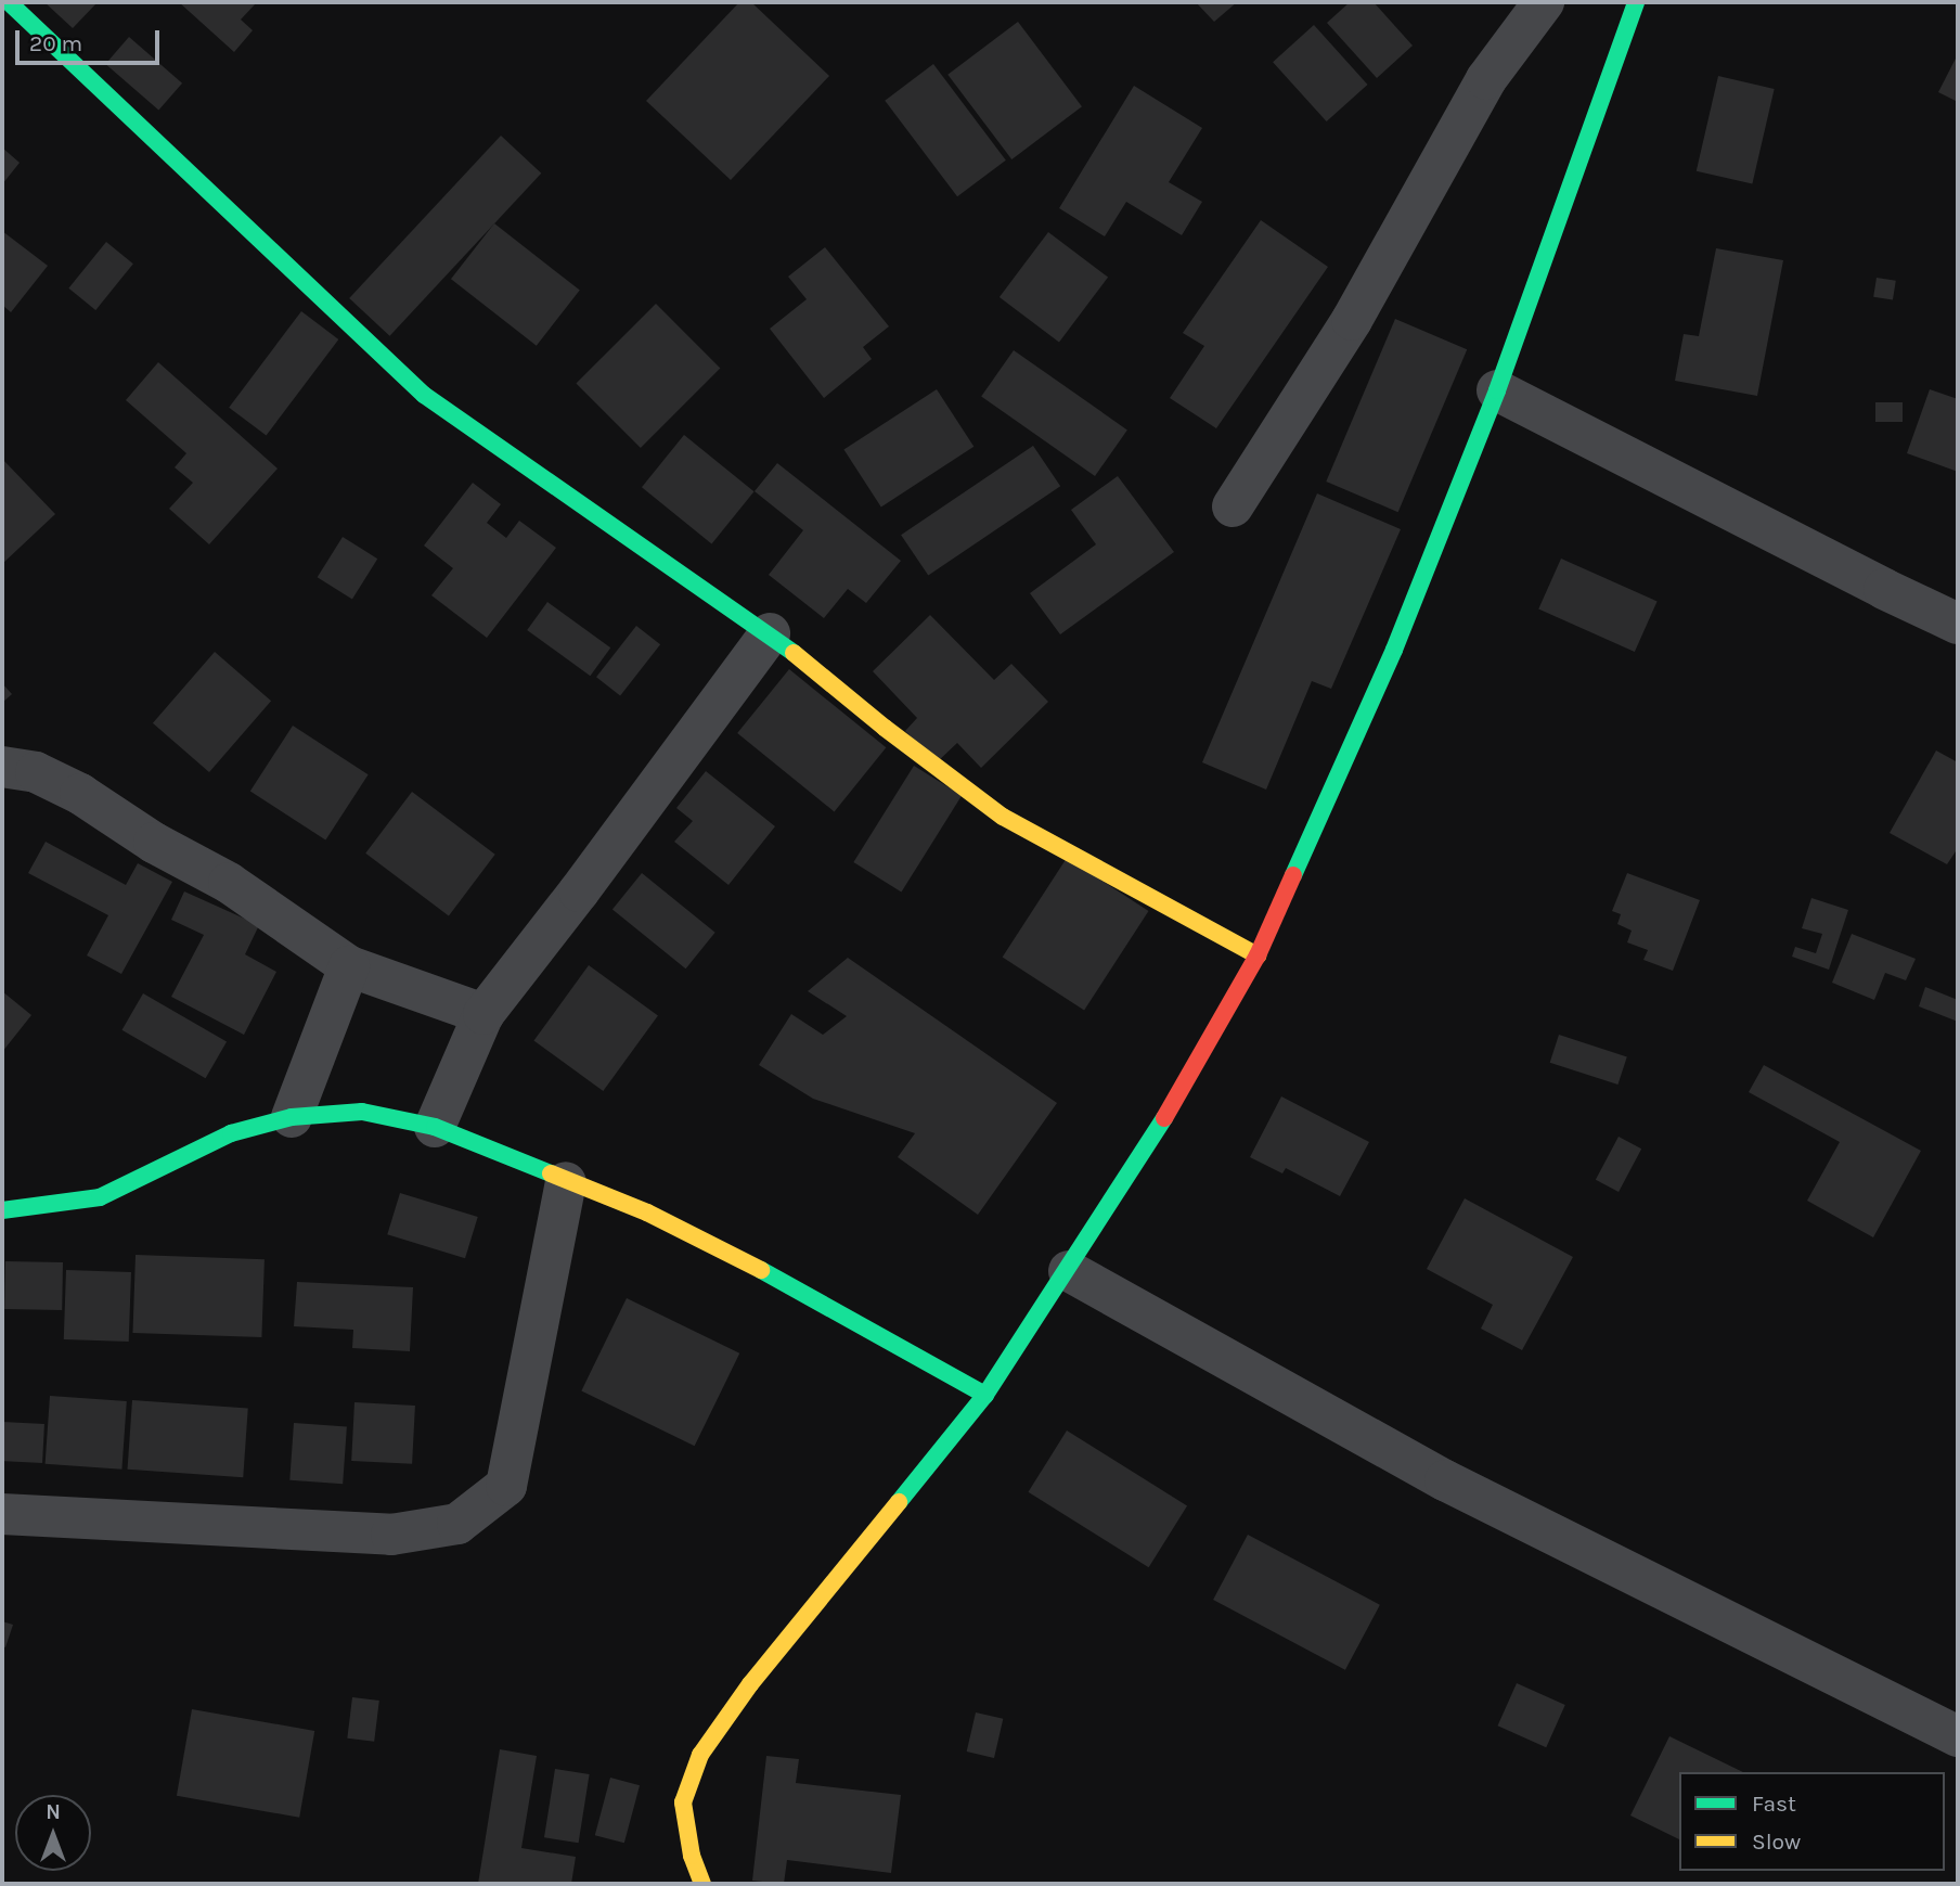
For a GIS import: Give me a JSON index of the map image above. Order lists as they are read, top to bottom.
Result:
{
  "legend": ["Fast", "Slow"],
  "scale_bar": "20 m",
  "north": "top"
}
